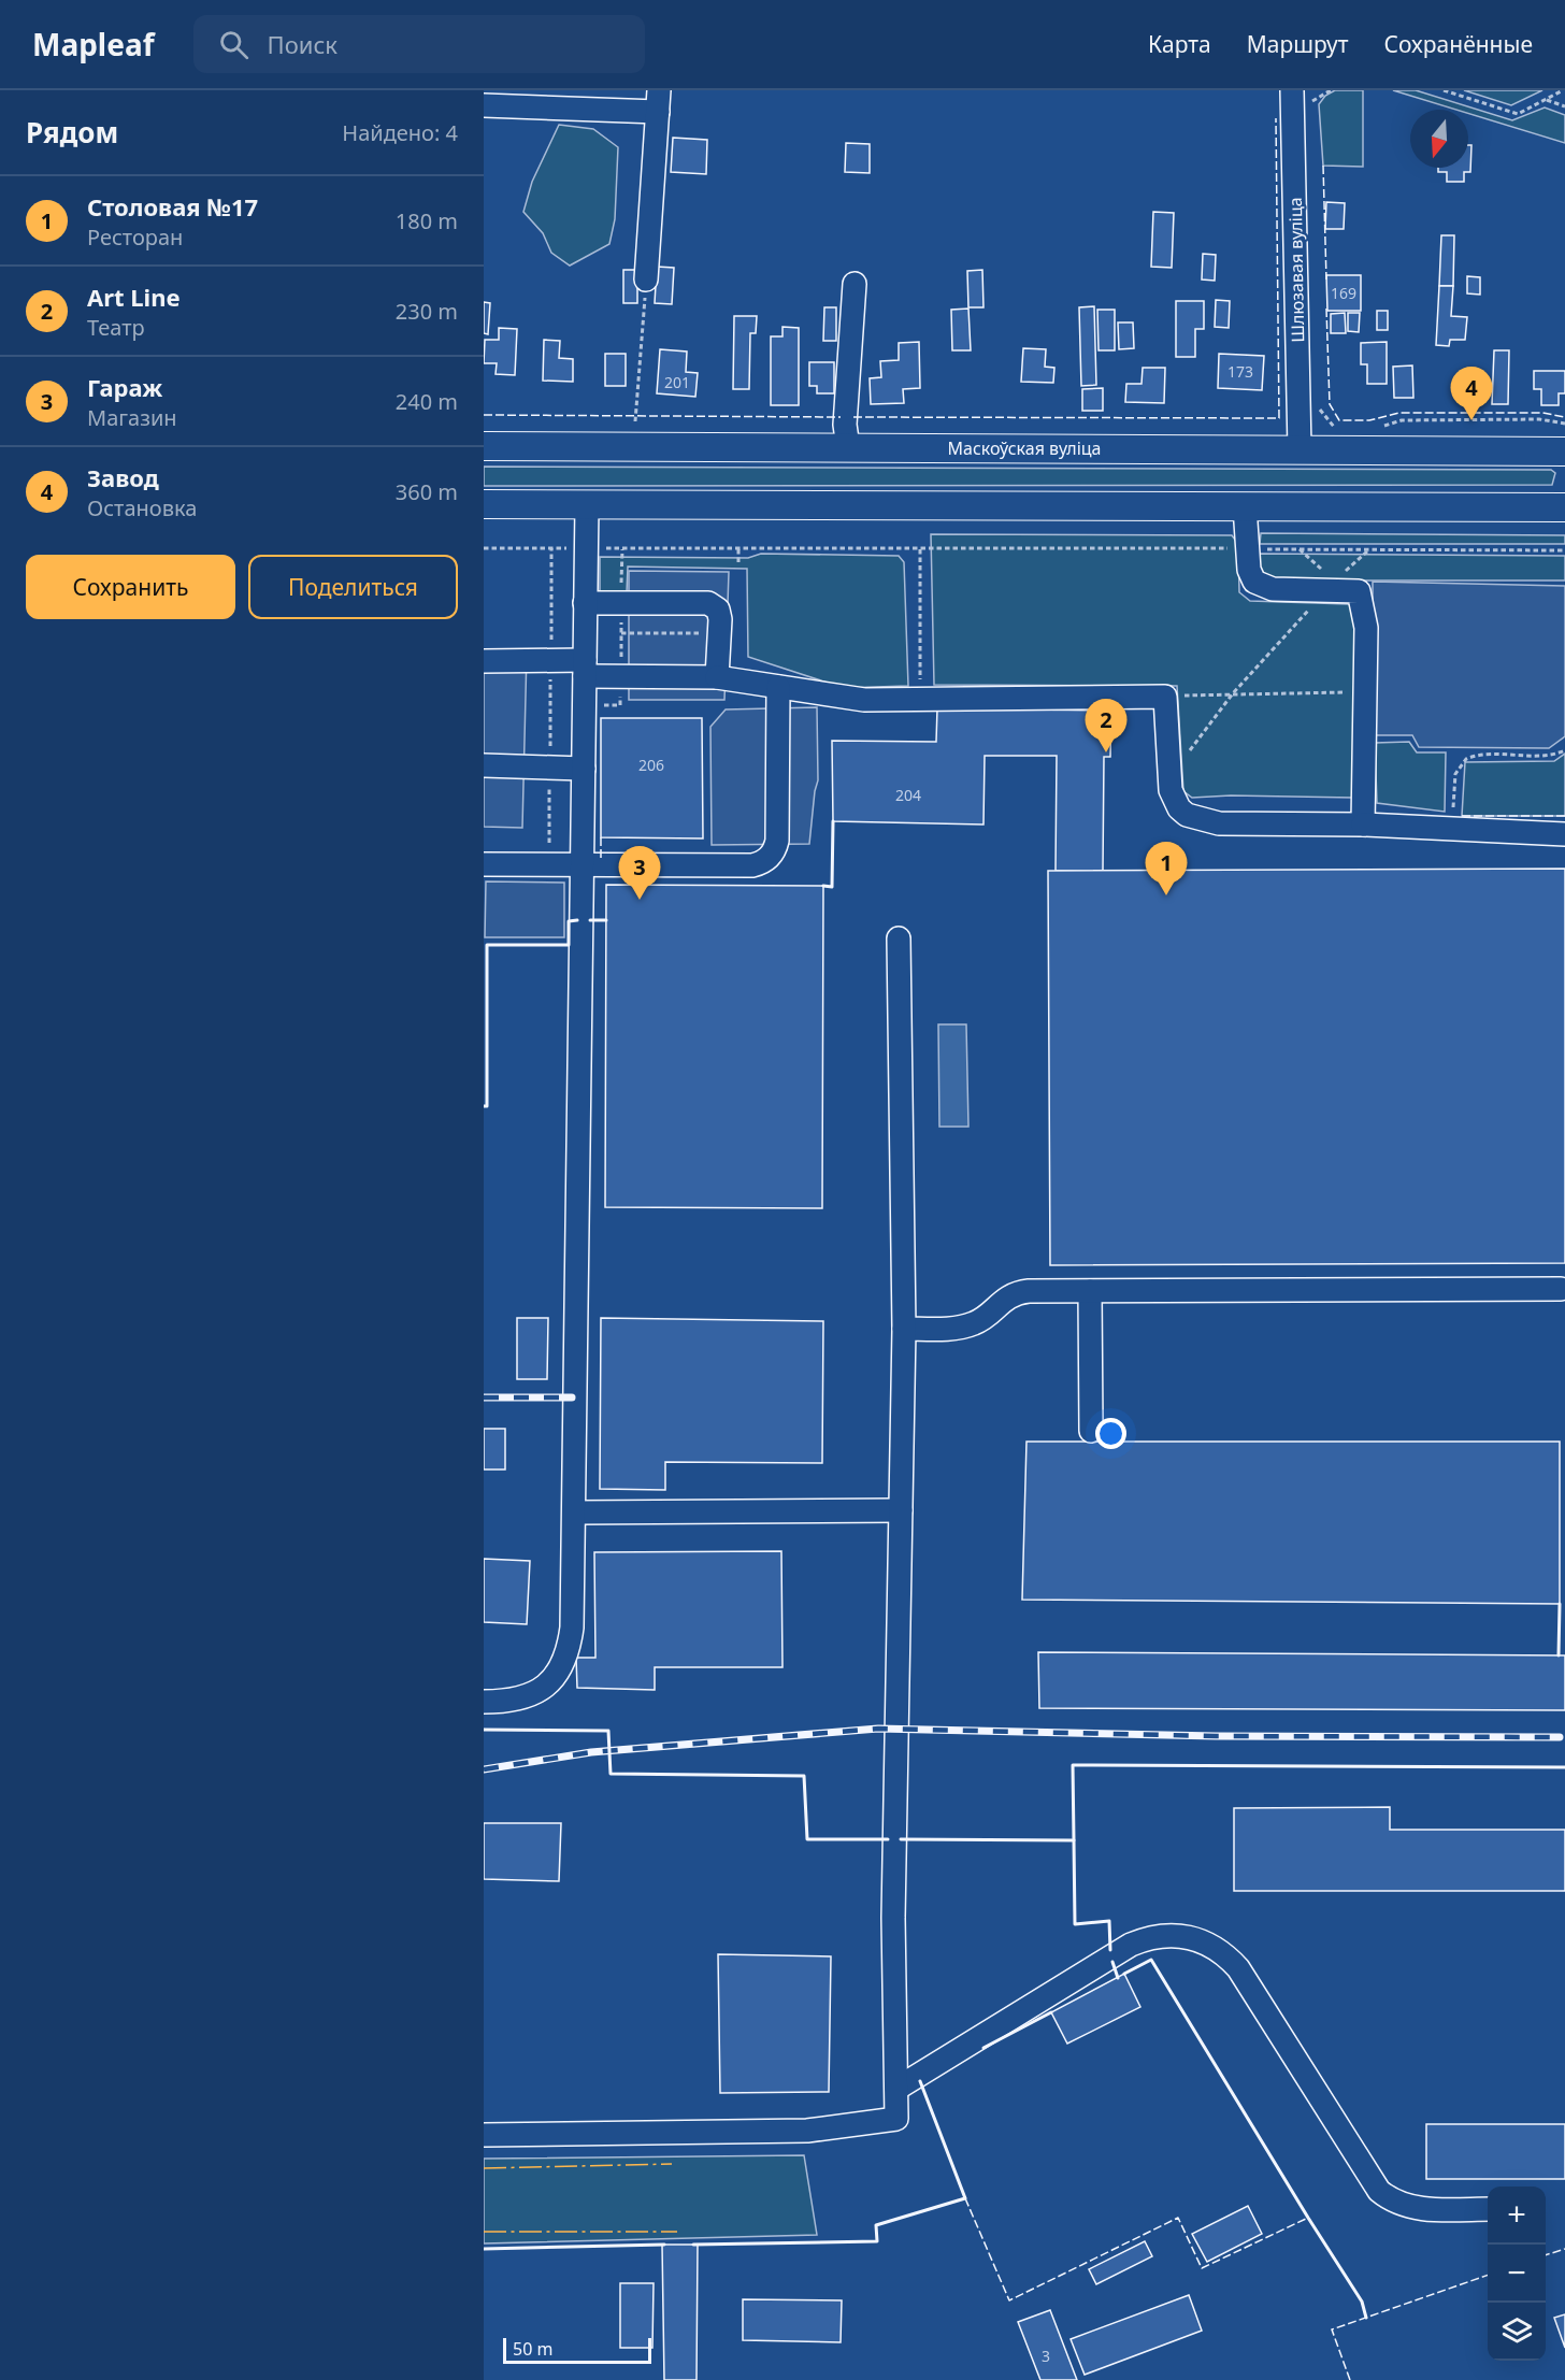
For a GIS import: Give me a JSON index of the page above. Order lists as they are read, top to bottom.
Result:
{
  "streets": {
    "main road": ["Маскоўская вуліца"],
    "street": ["Шлюзавая вуліца"]
  },
  "crossings": [
    ["Шлюзавая вуліца", "Маскоўская вуліца"]
  ],
  "house_numbers": [
    "169",
    "173",
    "201",
    "206",
    "204",
    "3"
  ],
  "scale_bar": "50 m",
  "north": "bottom",
  "page": {
    "header": "Mapleaf",
    "search": "Поиск",
    "nav": ["Карта", "Маршрут", "Сохранённые"],
    "heading": ["Рядом", "Найдено: 4"],
    "list": [
      {
        "mark": "1",
        "name": "Столовая №17",
        "note": "Ресторан",
        "value": "180 m"
      },
      {
        "mark": "2",
        "name": "Art Line",
        "note": "Театр",
        "value": "230 m"
      },
      {
        "mark": "3",
        "name": "Гараж",
        "note": "Магазин",
        "value": "240 m"
      },
      {
        "mark": "4",
        "name": "Завод",
        "note": "Остановка",
        "value": "360 m"
      }
    ],
    "pins": [
      "4",
      "2",
      "1",
      "3"
    ],
    "buttons": ["Сохранить", "Поделиться"],
    "map_buttons": ["+", "−"],
    "scale": "50 m"
  }
}
